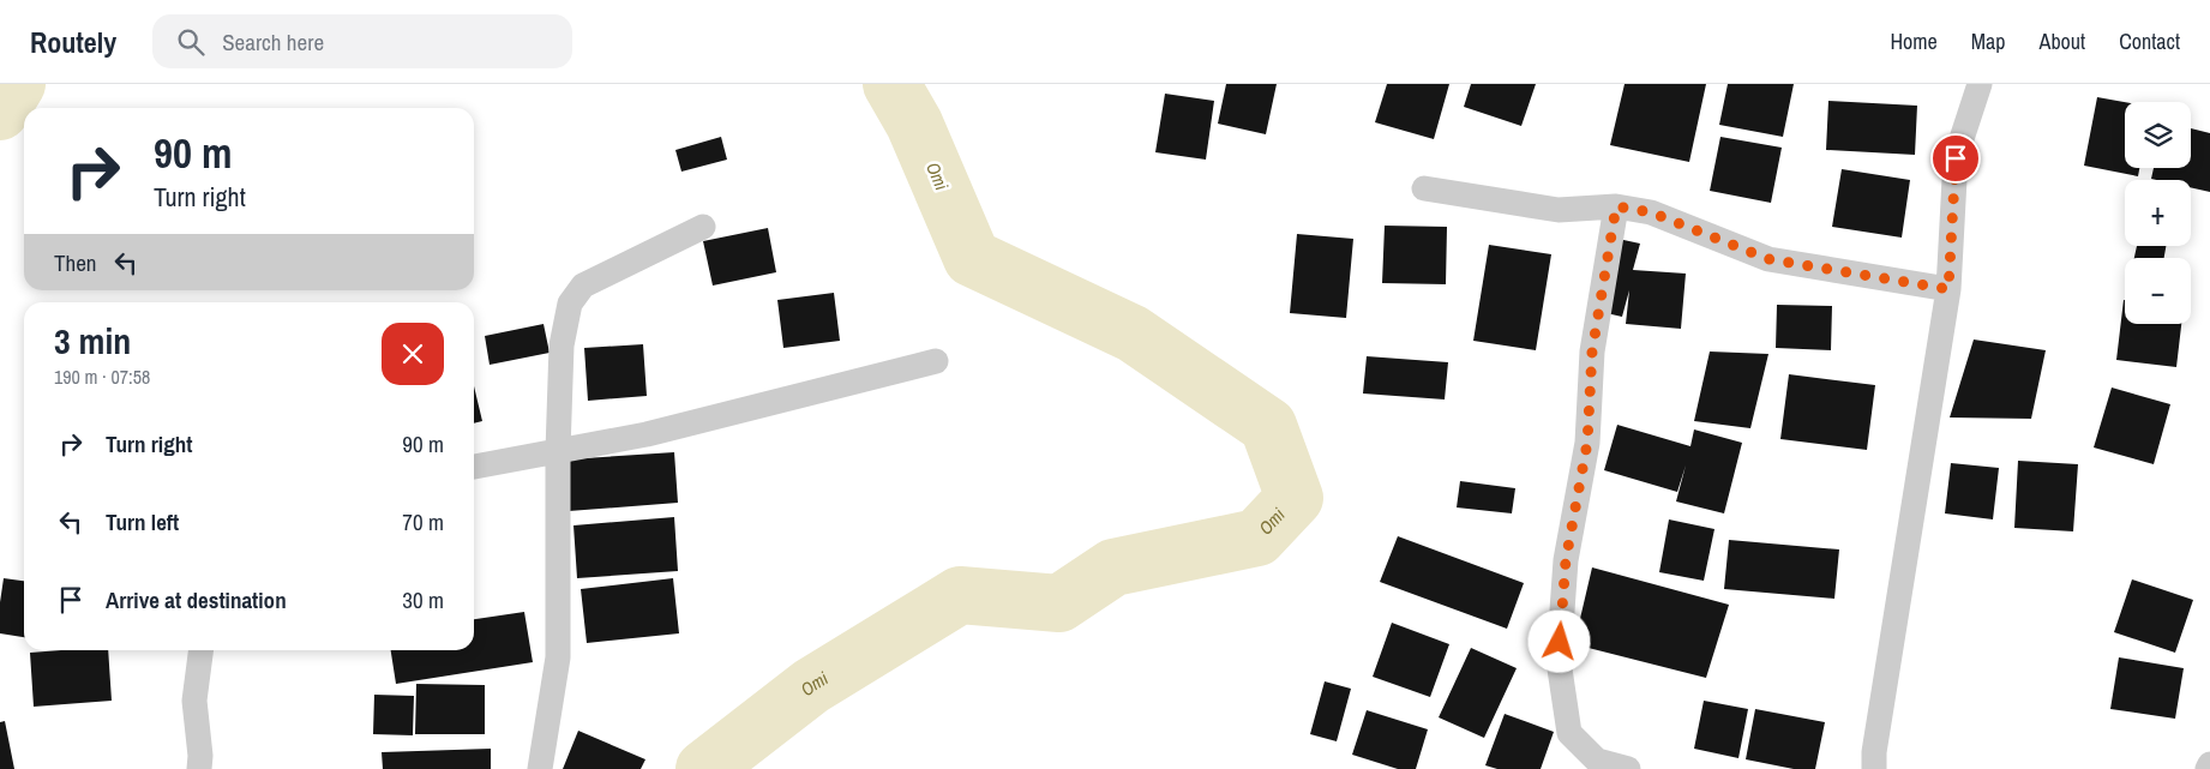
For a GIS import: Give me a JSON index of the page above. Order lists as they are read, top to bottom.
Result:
{
  "water": ["Omi"],
  "page": {
    "header": "Routely",
    "search": "Search here",
    "nav": [
      "Home",
      "Map",
      "About",
      "Contact"
    ],
    "map_buttons": ["+", "−"],
    "turn": ["90 m", "Turn right"],
    "then": "Then",
    "heading": ["3 min", "190 m · 07:58"],
    "list": [
      {
        "name": "Turn right",
        "value": "90 m"
      },
      {
        "name": "Turn left",
        "value": "70 m"
      },
      {
        "name": "Arrive at destination",
        "value": "30 m"
      }
    ]
  }
}
